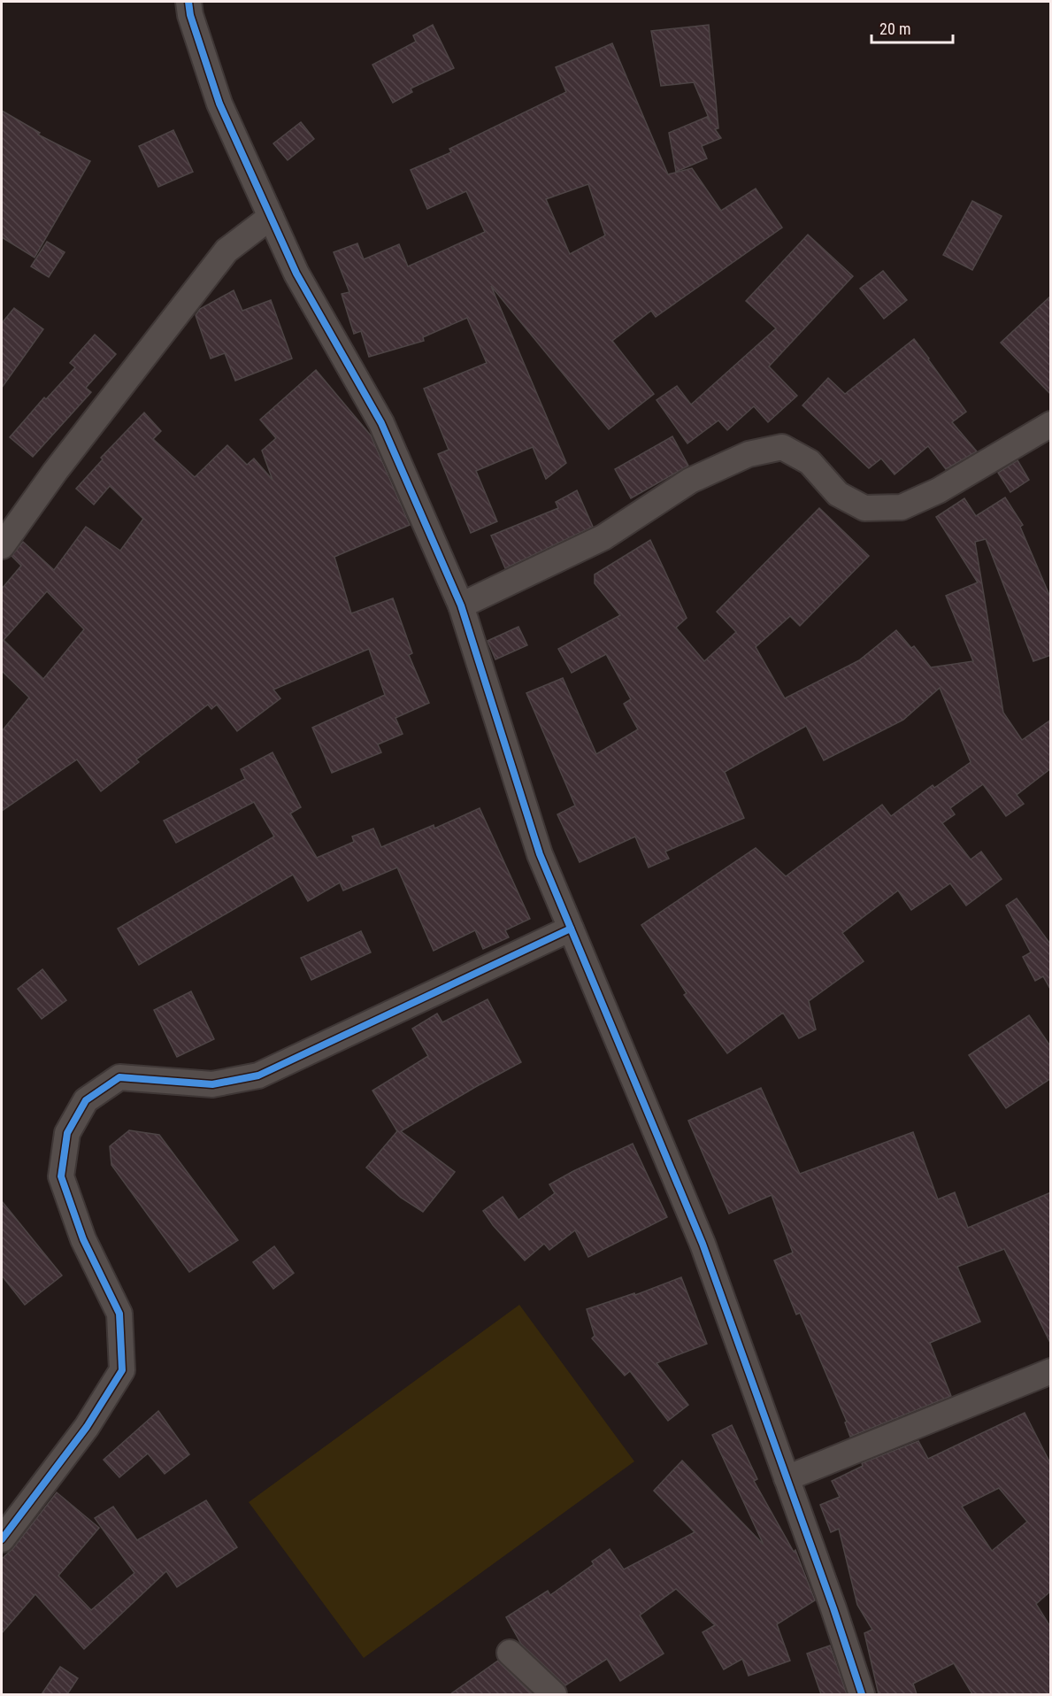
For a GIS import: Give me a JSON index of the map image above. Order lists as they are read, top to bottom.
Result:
{
  "scale_bar": "20 m"
}
